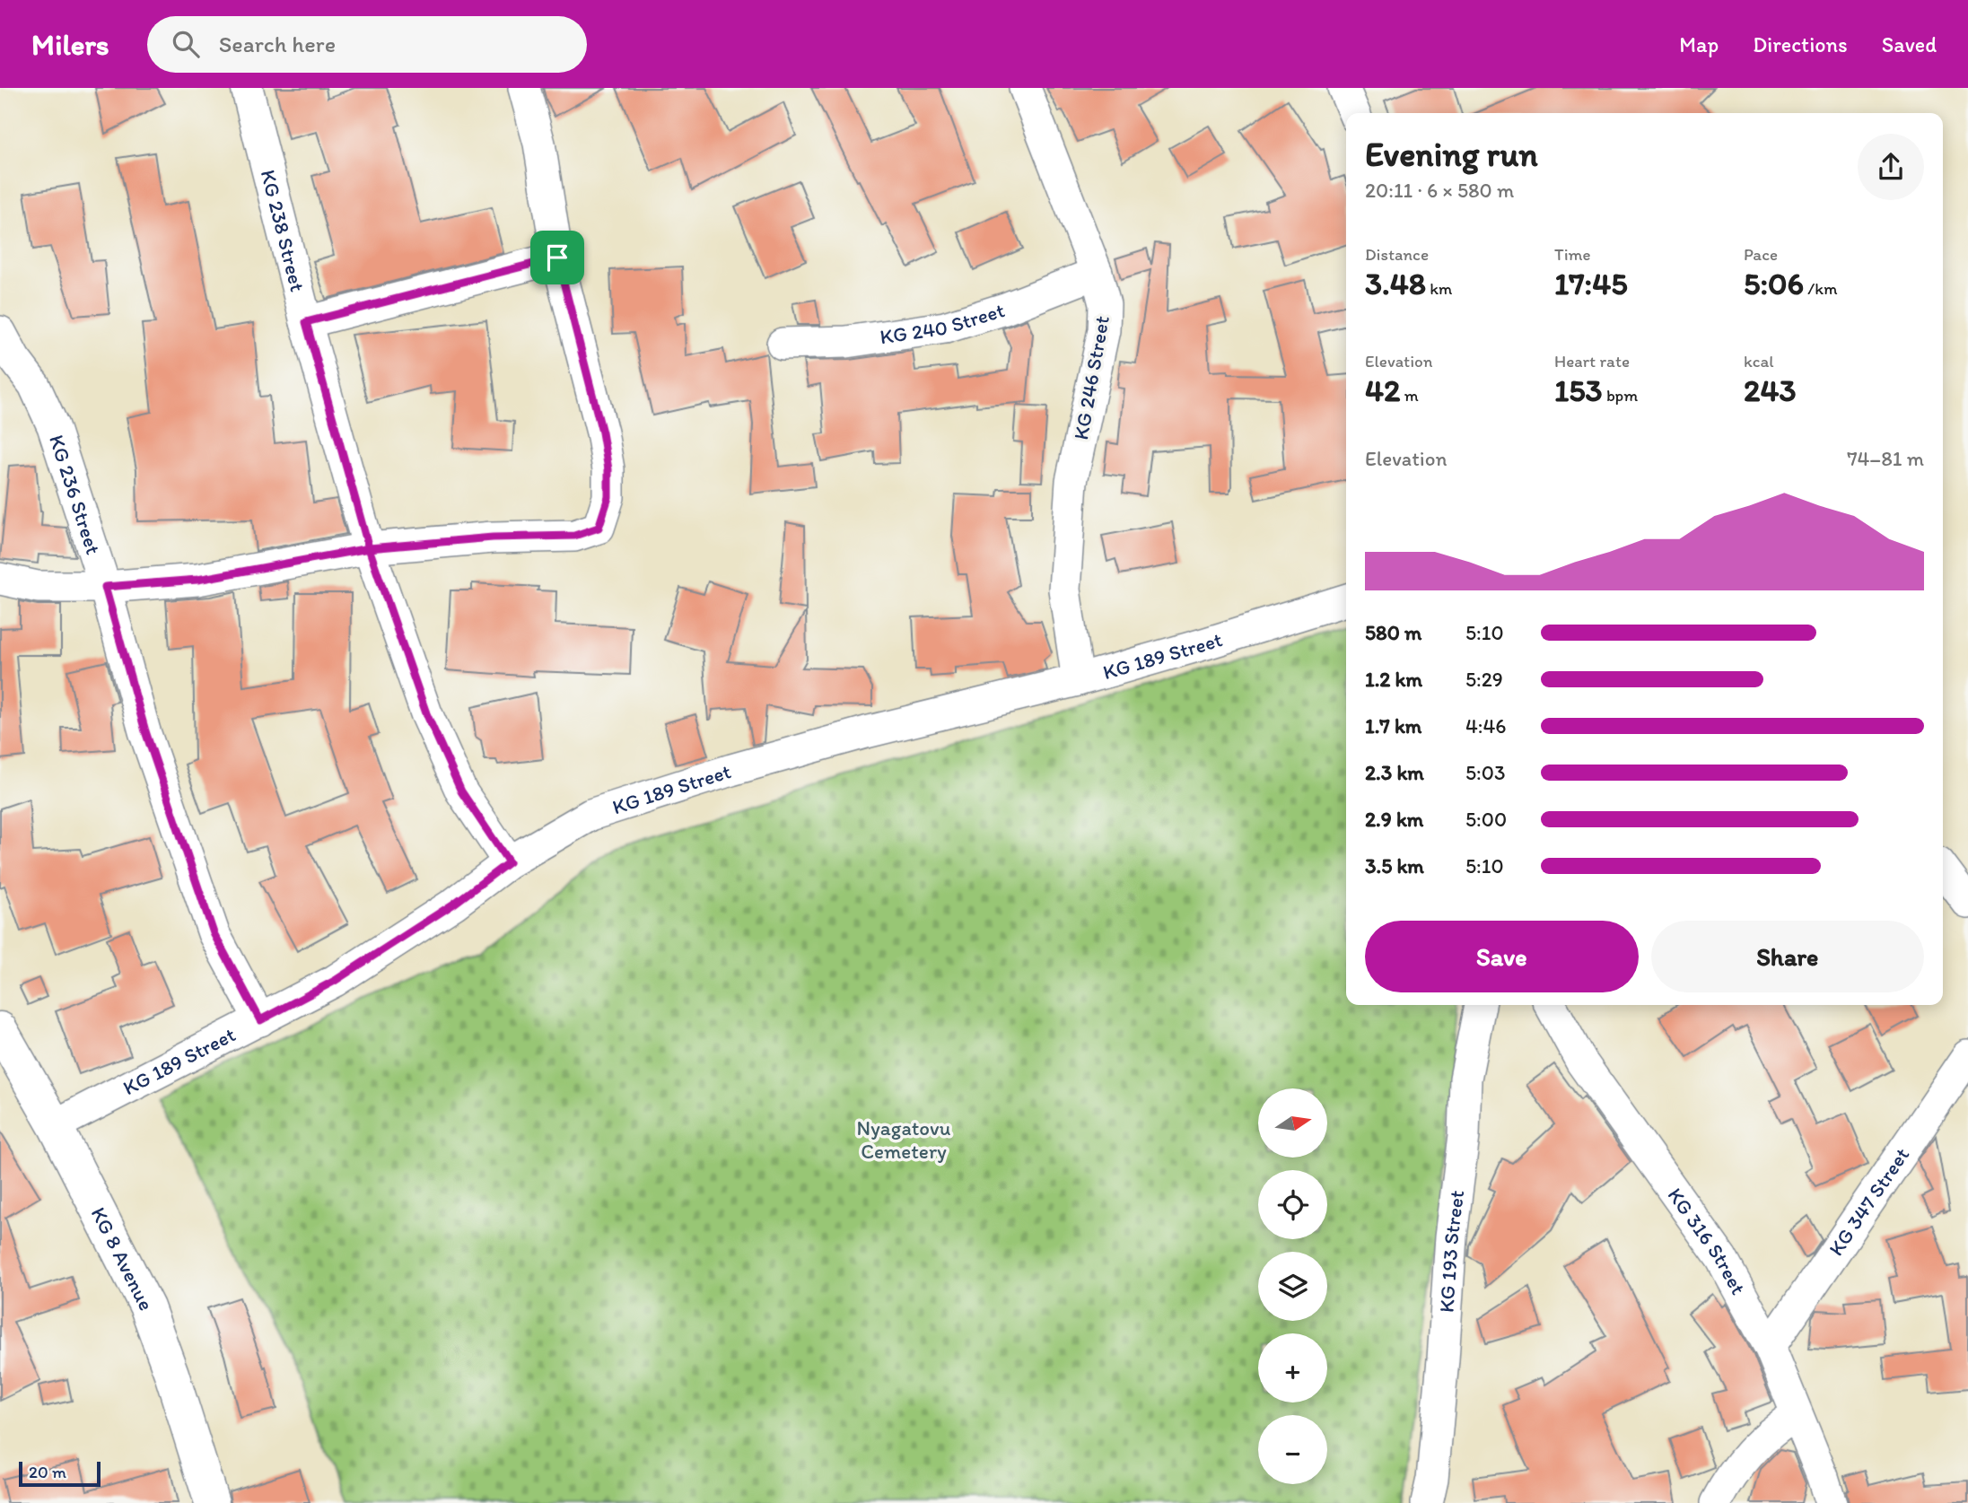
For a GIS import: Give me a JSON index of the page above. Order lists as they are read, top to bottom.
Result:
{
  "streets": {
    "street": [
      "KG 238 Street",
      "KG 240 Street",
      "KG 246 Street",
      "KG 236 Street",
      "KG 189 Street",
      "KG 347 Street",
      "KG 316 Street",
      "KG 193 Street",
      "KG 8 Avenue"
    ]
  },
  "crossings": [
    ["KG 238 Street", "KG 189 Street"],
    ["KG 240 Street", "KG 246 Street"],
    ["KG 246 Street", "KG 189 Street"],
    ["KG 236 Street", "KG 189 Street"],
    ["KG 189 Street", "KG 8 Avenue"],
    ["KG 347 Street", "KG 316 Street"]
  ],
  "parks": ["Nyagatovu Cemetery"],
  "scale_bar": "20 m",
  "north": "right",
  "page": {
    "header": "Milers",
    "search": "Search here",
    "nav": ["Map", "Directions", "Saved"],
    "heading": ["Evening run", "20:11 · 6 × 580 m"],
    "stats": [
      ["Distance", "3.48 km"],
      ["Time", "17:45"],
      ["Pace", "5:06 /km"],
      ["Elevation", "42 m"],
      ["Heart rate", "153 bpm"],
      ["kcal", "243"]
    ],
    "chart": ["Elevation", "74–81 m"],
    "list": [
      {
        "name": "580 m",
        "note": "5:10"
      },
      {
        "name": "1.2 km",
        "note": "5:29"
      },
      {
        "name": "1.7 km",
        "note": "4:46"
      },
      {
        "name": "2.3 km",
        "note": "5:03"
      },
      {
        "name": "2.9 km",
        "note": "5:00"
      },
      {
        "name": "3.5 km",
        "note": "5:10"
      }
    ],
    "buttons": ["Save", "Share"],
    "map_buttons": ["+", "−"],
    "scale": "20 m"
  }
}
